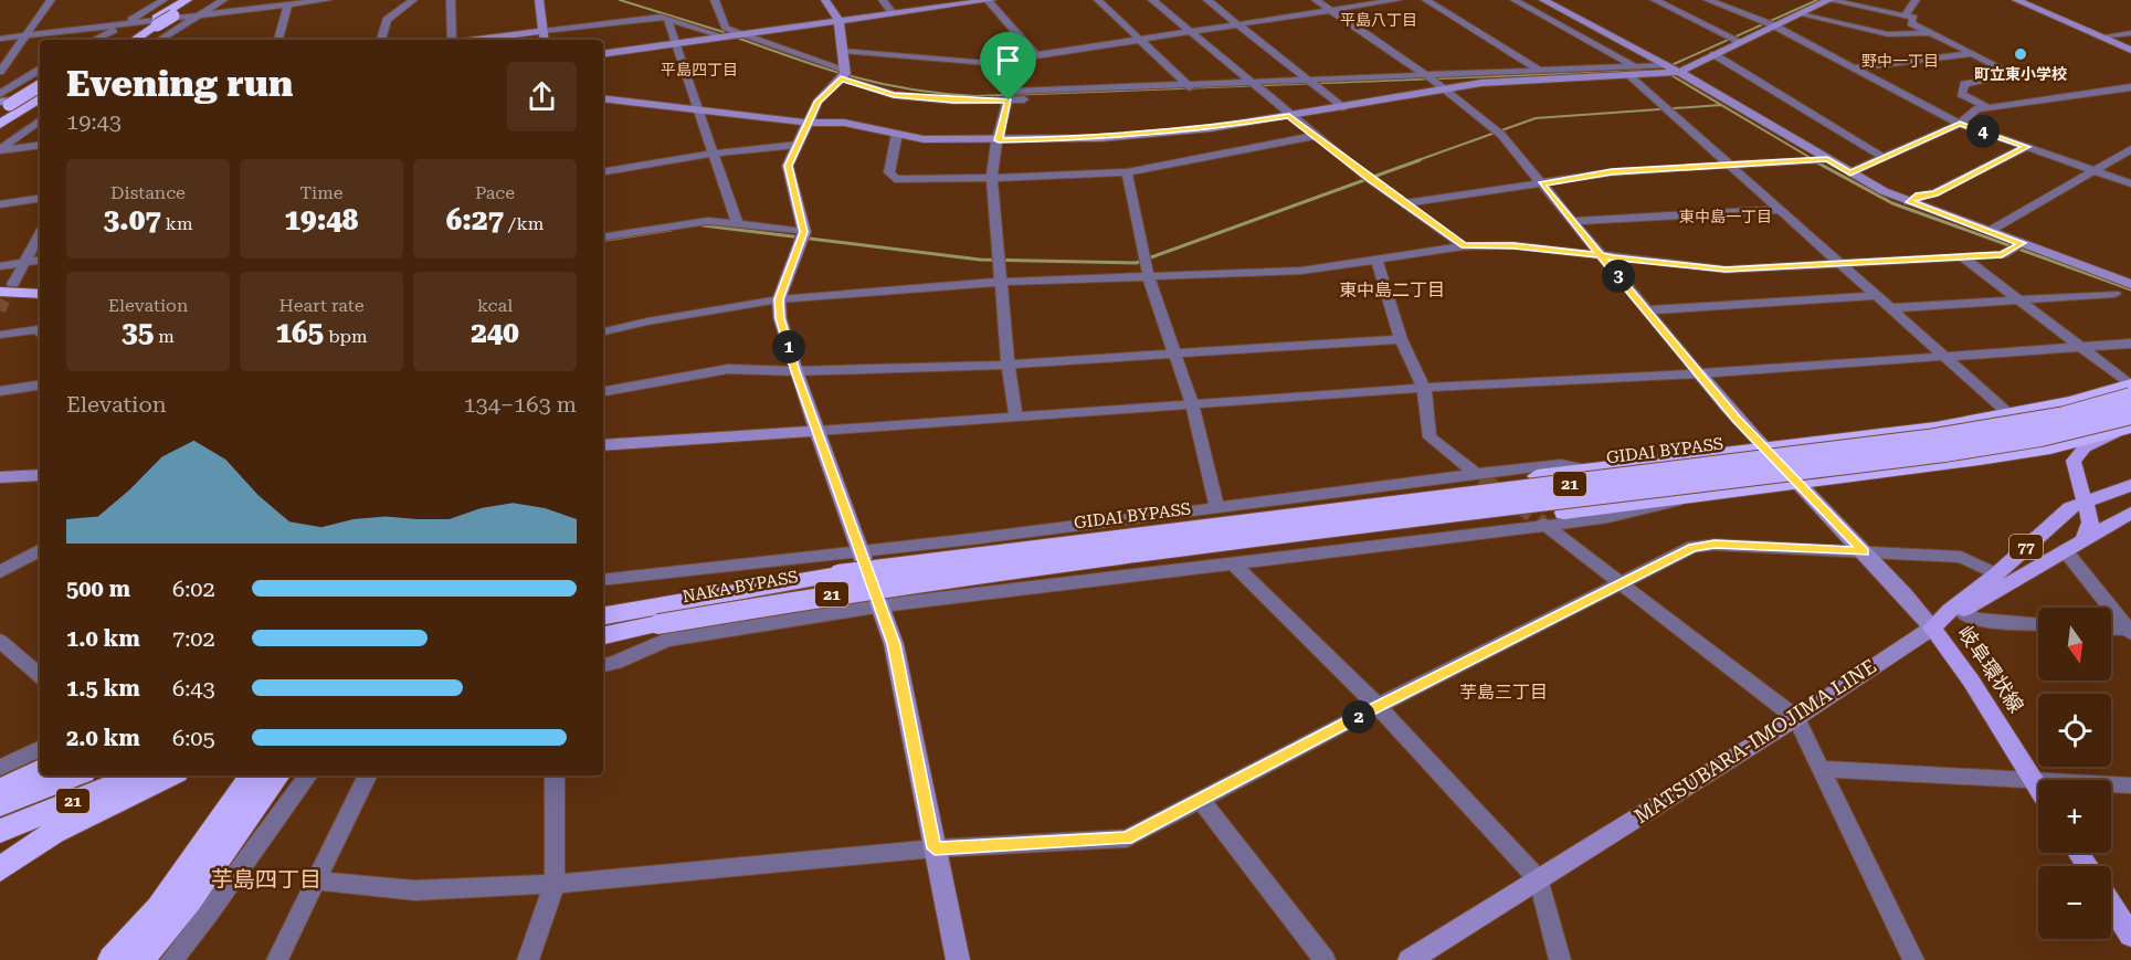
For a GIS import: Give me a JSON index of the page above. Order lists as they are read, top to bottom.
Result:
{
  "streets": {
    "highway": ["GIDAI BYPASS", "21", "NAKA BYPASS"],
    "main road": ["77", "岐阜環状線"],
    "street": ["MATSUBARA-IMOJIMA LINE"]
  },
  "crossings": [
    ["GIDAI BYPASS", "21"],
    ["GIDAI BYPASS", "NAKA BYPASS"],
    ["21", "NAKA BYPASS"],
    ["岐阜環状線", "MATSUBARA-IMOJIMA LINE"]
  ],
  "districts": [
    "平島八丁目",
    "野中一丁目",
    "平島四丁目",
    "東中島一丁目",
    "東中島二丁目",
    "芋島三丁目",
    "芋島四丁目"
  ],
  "places": ["町立東小学校"],
  "north": "bottom",
  "page": {
    "heading": ["Evening run", "19:43"],
    "pins": [
      "4",
      "3",
      "1",
      "2"
    ],
    "stats": [
      ["Distance", "3.07 km"],
      ["Time", "19:48"],
      ["Pace", "6:27 /km"],
      ["Elevation", "35 m"],
      ["Heart rate", "165 bpm"],
      ["kcal", "240"]
    ],
    "chart": ["Elevation", "134–163 m"],
    "list": [
      {
        "name": "500 m",
        "note": "6:02"
      },
      {
        "name": "1.0 km",
        "note": "7:02"
      },
      {
        "name": "1.5 km",
        "note": "6:43"
      },
      {
        "name": "2.0 km",
        "note": "6:05"
      }
    ],
    "map_buttons": ["+", "−"]
  }
}
